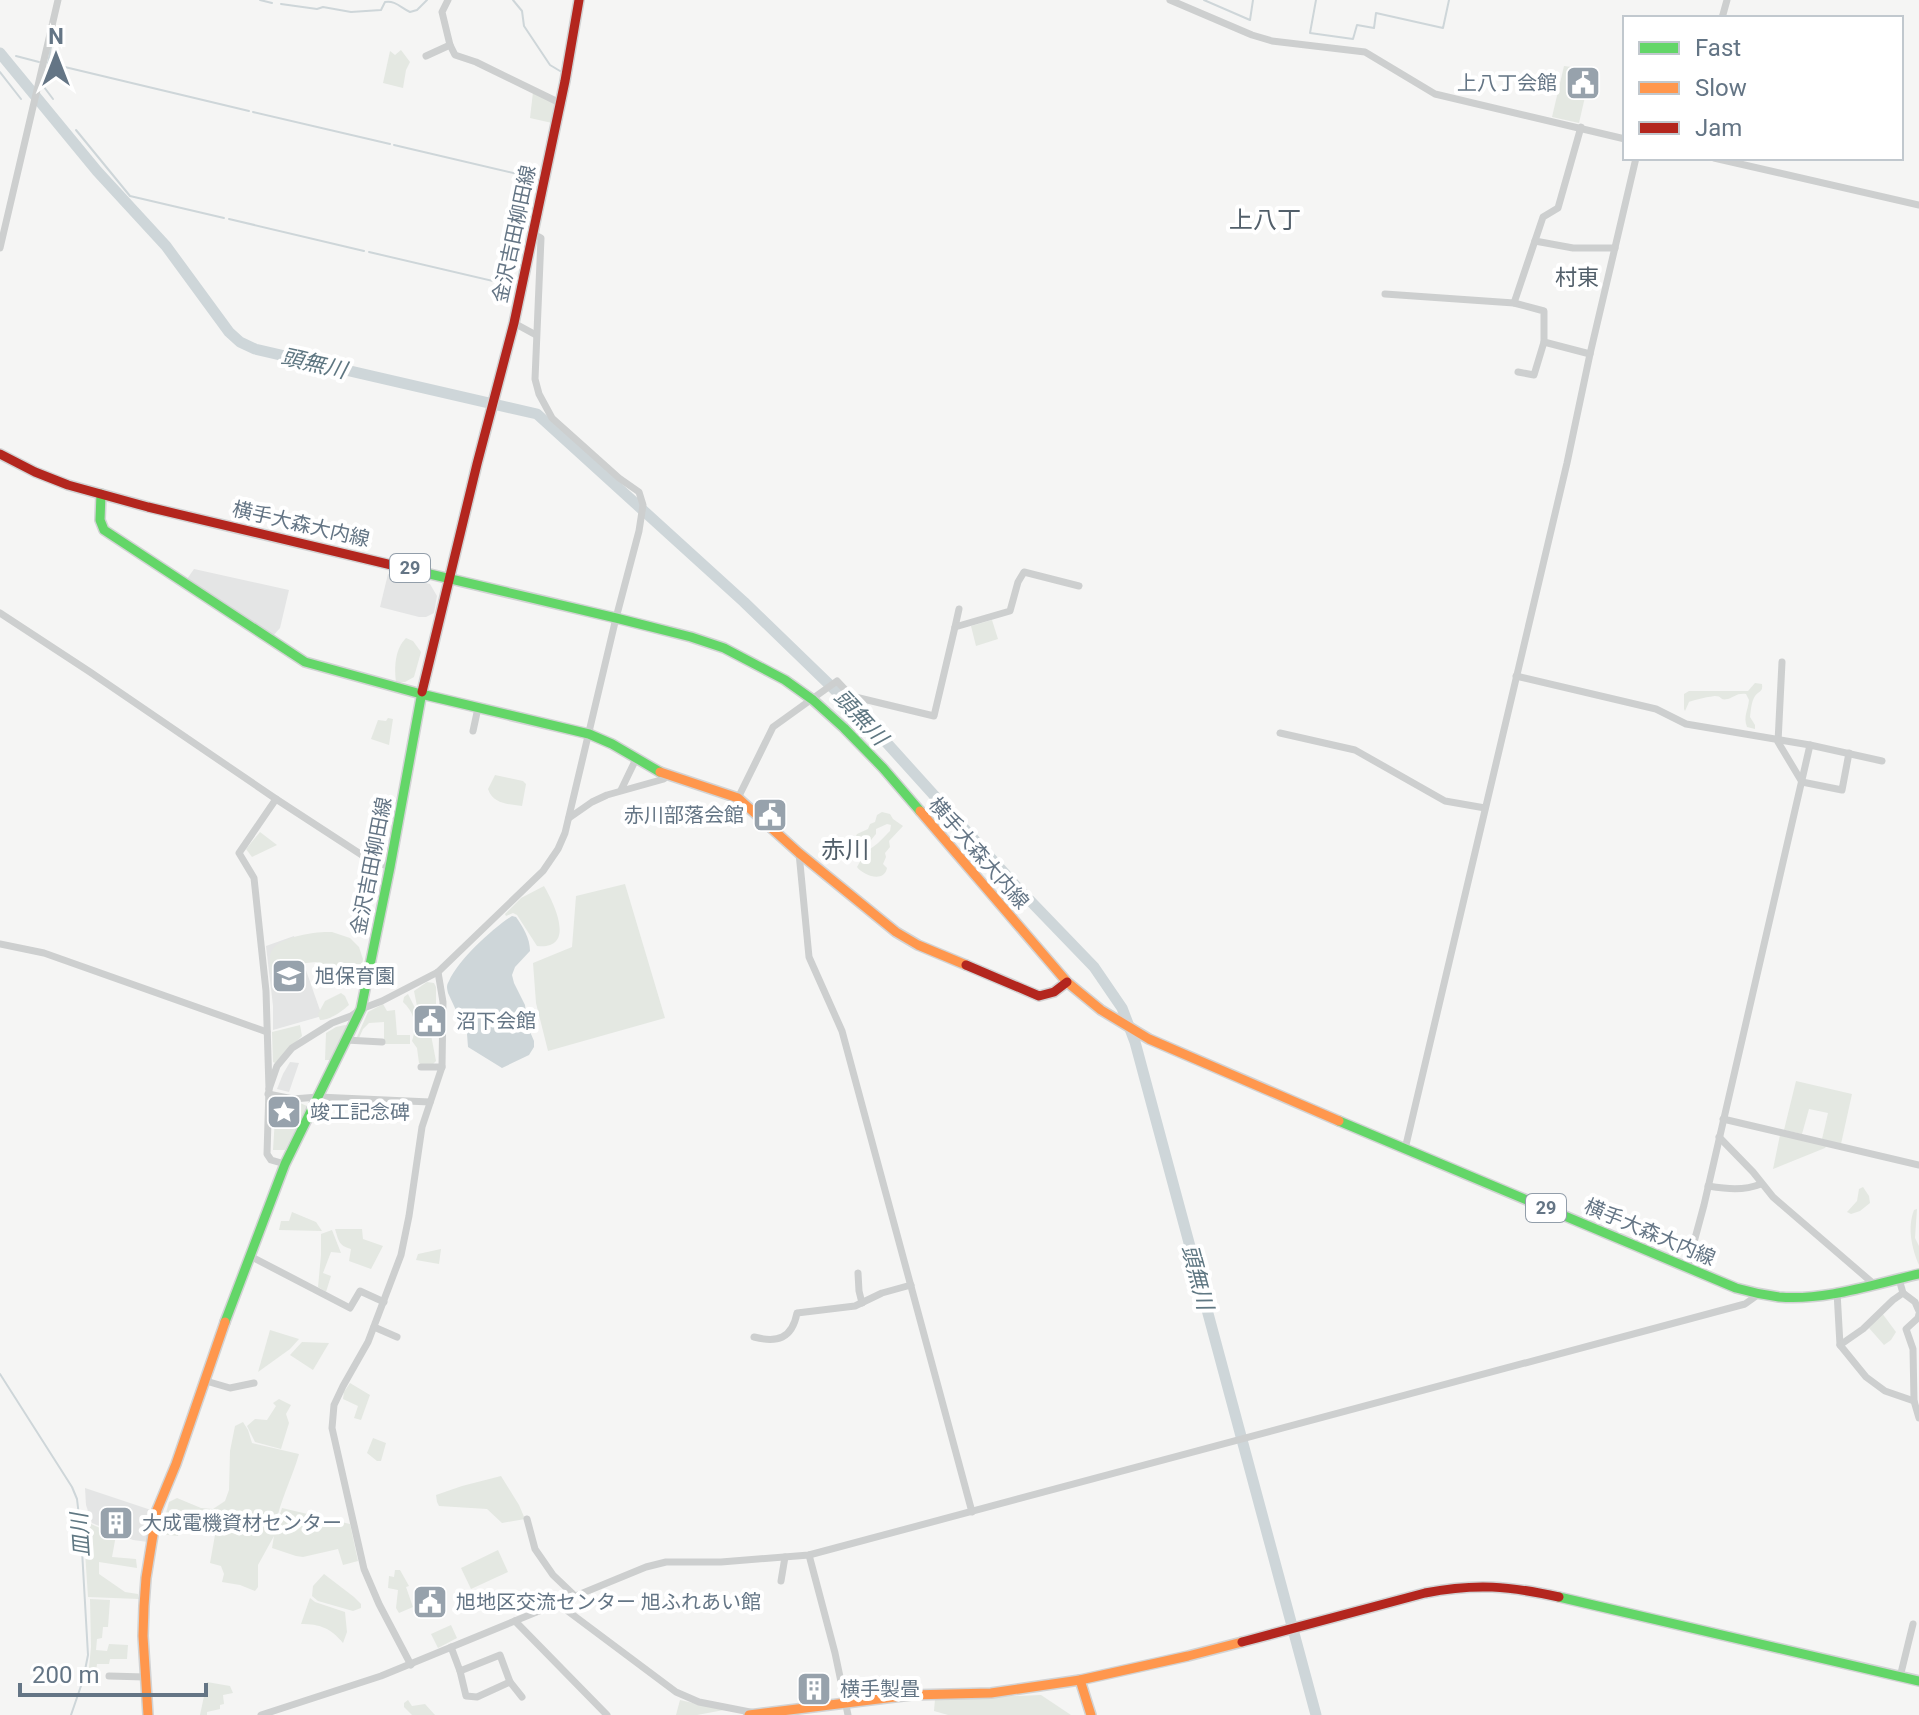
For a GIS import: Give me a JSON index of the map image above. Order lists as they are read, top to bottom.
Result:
{
  "streets": {
    "main road": ["金沢吉田柳田線", "横手大森大内線", "29"]
  },
  "crossings": [
    ["金沢吉田柳田線", "横手大森大内線"]
  ],
  "districts": ["上八丁", "村東", "赤川"],
  "water": ["頭無川", "皿川"],
  "places": {
    "public building": [
      "上八丁会館",
      "赤川部落会館",
      "沼下会館",
      "旭地区交流センター 旭ふれあい館"
    ],
    "school or university": ["旭保育園"],
    "place": ["竣工記念碑"],
    "building": ["大成電機資材センター", "横手製畳"]
  },
  "legend": ["Fast", "Slow", "Jam"],
  "scale_bar": "200 m",
  "north": "top"
}
